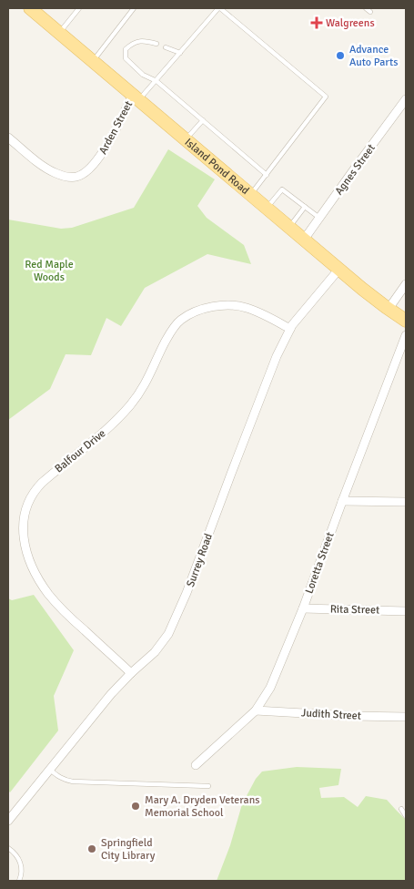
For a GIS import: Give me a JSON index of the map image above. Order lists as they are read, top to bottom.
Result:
{
  "streets": {
    "main road": ["Island Pond Road"],
    "street": [
      "Arden Street",
      "Agnes Street",
      "Balfour Drive",
      "Surrey Road",
      "Loretta Street",
      "Rita Street",
      "Judith Street"
    ]
  },
  "crossings": [
    ["Arden Street", "Island Pond Road"],
    ["Island Pond Road", "Agnes Street"],
    ["Island Pond Road", "Surrey Road"],
    ["Balfour Drive", "Surrey Road"],
    ["Loretta Street", "Rita Street"],
    ["Loretta Street", "Judith Street"]
  ],
  "parks": ["Red Maple Woods"],
  "places": {
    "health": ["Walgreens"],
    "other": ["Advance Auto Parts", "Mary A. Dryden Veterans Memorial School", "Springfield City Library"]
  }
}
